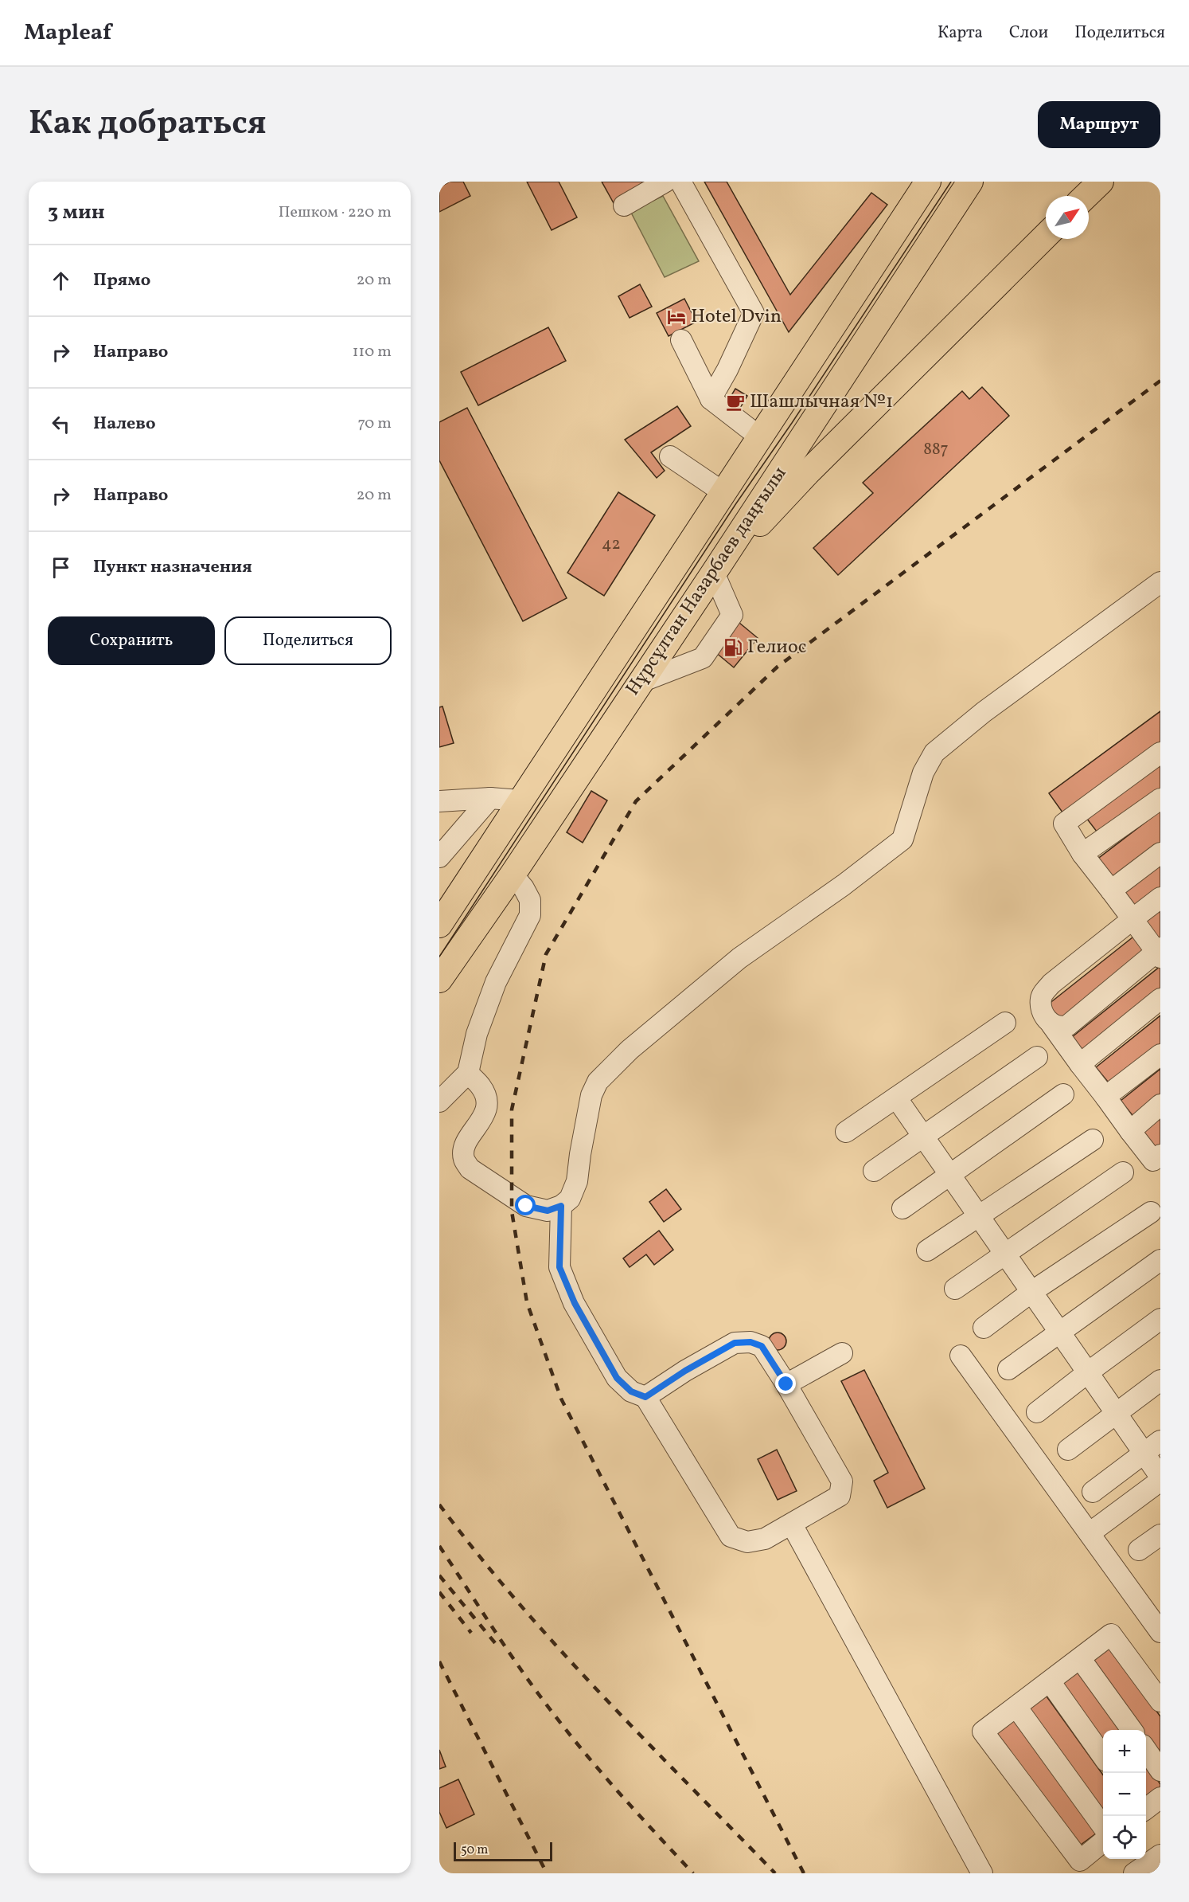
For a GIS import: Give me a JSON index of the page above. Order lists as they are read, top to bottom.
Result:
{
  "streets": {
    "main road": ["Нұрсұлтан Назарбаев даңғылы"]
  },
  "places": {
    "hotel": ["Hotel Dvin"],
    "cafe": ["Шашлычная №1"],
    "fuel station": ["Гелиос"]
  },
  "house_numbers": ["887", "42"],
  "scale_bar": "50 m",
  "north": "top right",
  "page": {
    "header": "Mapleaf",
    "nav": ["Карта", "Слои", "Поделиться"],
    "title": "Как добраться",
    "buttons": [
      "Маршрут",
      ["Сохранить", "Поделиться"]
    ],
    "heading": ["3 мин", "Пешком · 220 m"],
    "list": [
      ["Прямо", "20 m"],
      ["Направо", "110 m"],
      ["Налево", "70 m"],
      ["Направо", "20 m"],
      "Пункт назначения"
    ],
    "map_buttons": ["+", "−"],
    "scale": "50 m"
  }
}
